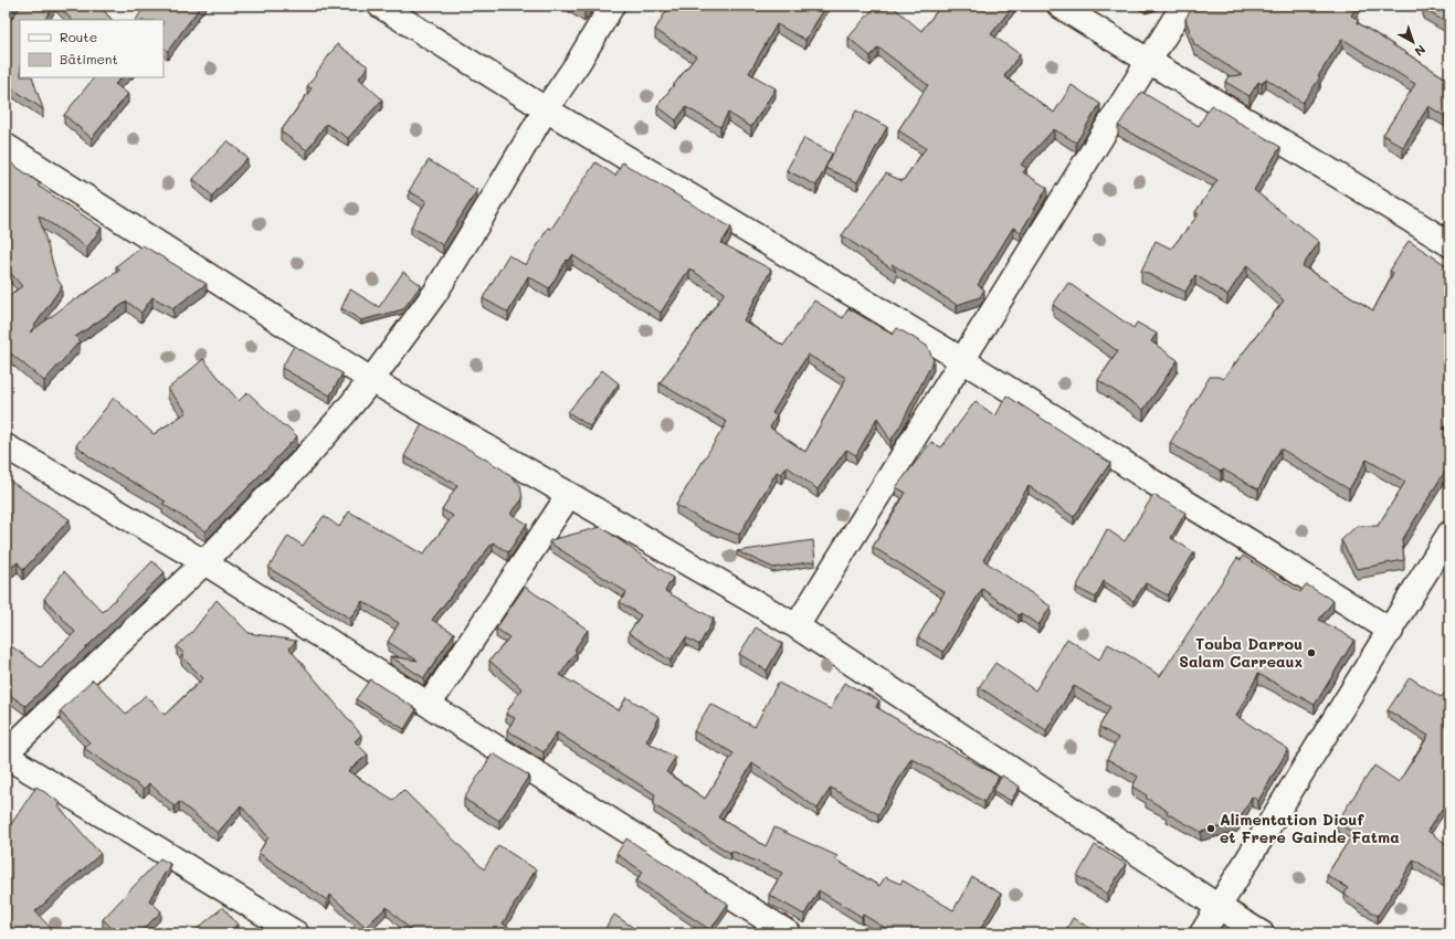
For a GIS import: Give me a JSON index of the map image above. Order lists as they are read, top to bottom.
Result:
{
  "places": ["Touba Darrou Salam Carreaux", "Alimentation Diouf et Frere Gainde Fatma"],
  "legend": ["Route", "Bâtiment"],
  "north": "bottom right"
}
